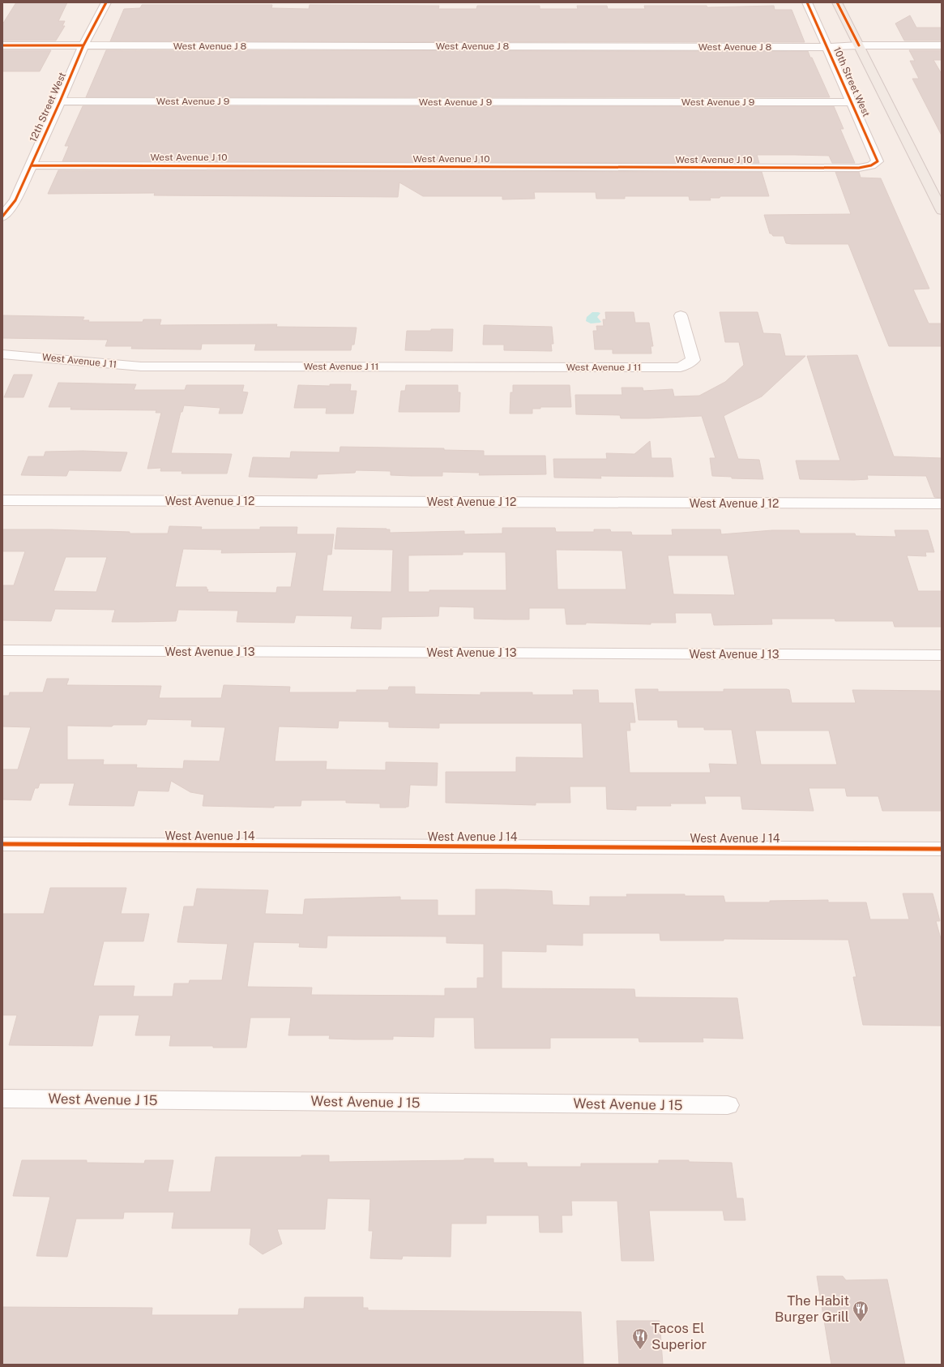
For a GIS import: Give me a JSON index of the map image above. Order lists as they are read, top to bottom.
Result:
{
  "streets": {
    "main road": ["10th Street West"],
    "street": [
      "West Avenue J 8",
      "West Avenue J 9",
      "12th Street West",
      "West Avenue J 10",
      "West Avenue J 11",
      "West Avenue J 12",
      "West Avenue J 13",
      "West Avenue J 14",
      "West Avenue J 15"
    ]
  },
  "crossings": [
    ["West Avenue J 8", "10th Street West"],
    ["West Avenue J 8", "12th Street West"],
    ["10th Street West", "West Avenue J 9"],
    ["10th Street West", "West Avenue J 10"],
    ["West Avenue J 9", "12th Street West"],
    ["12th Street West", "West Avenue J 10"]
  ],
  "places": {
    "restaurant": ["The Habit Burger Grill", "Tacos El Superior"]
  }
}
